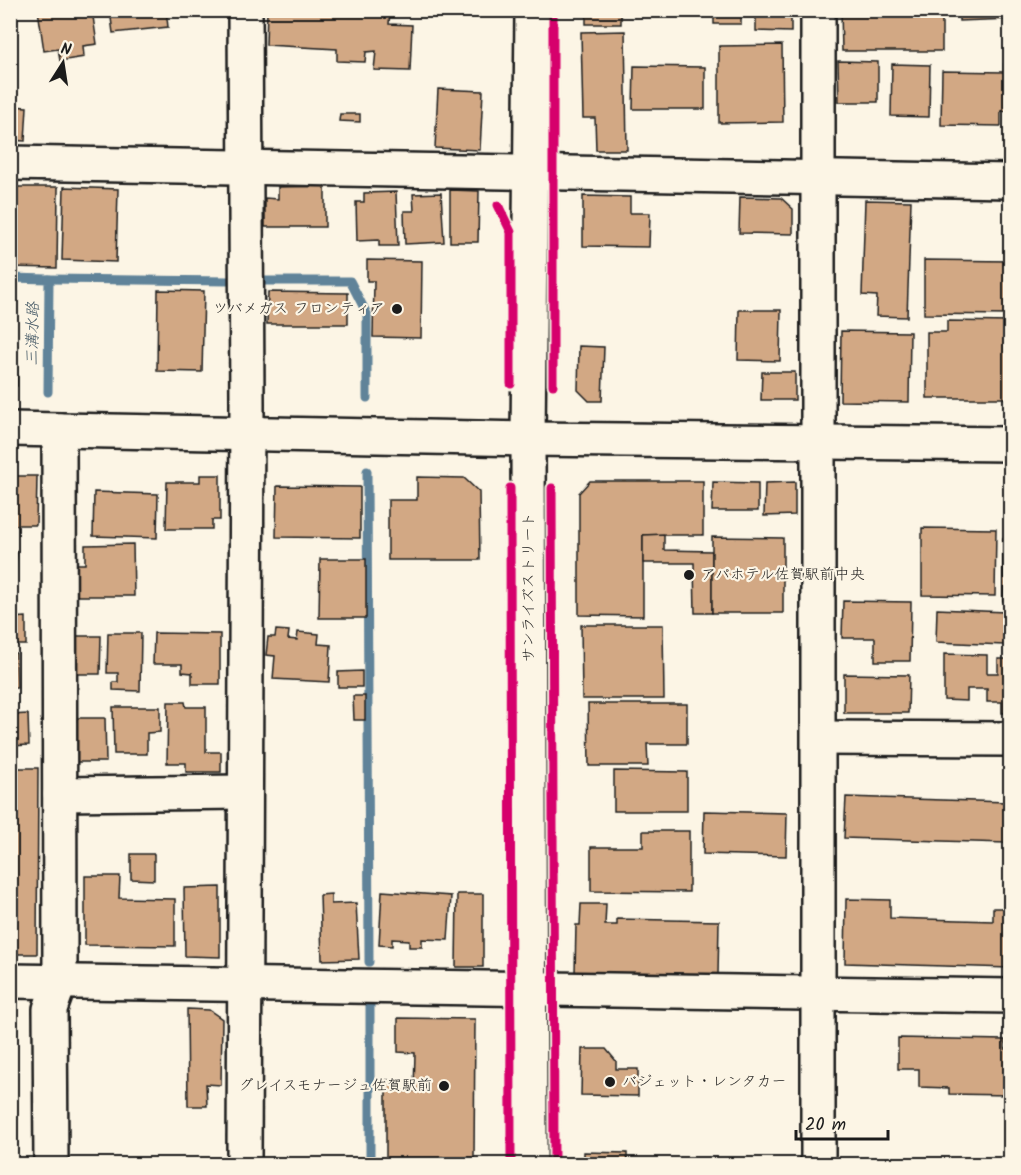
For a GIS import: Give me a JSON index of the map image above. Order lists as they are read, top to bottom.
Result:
{
  "streets": {
    "street": ["サンライズストリート"]
  },
  "water": ["三溝水路"],
  "places": [
    "ツバメガス フロンティア",
    "アパホテル佐賀駅前中央",
    "バジェット・レンタカー",
    "グレイスモナージュ佐賀駅前"
  ],
  "scale_bar": "20 m",
  "north": "top"
}
